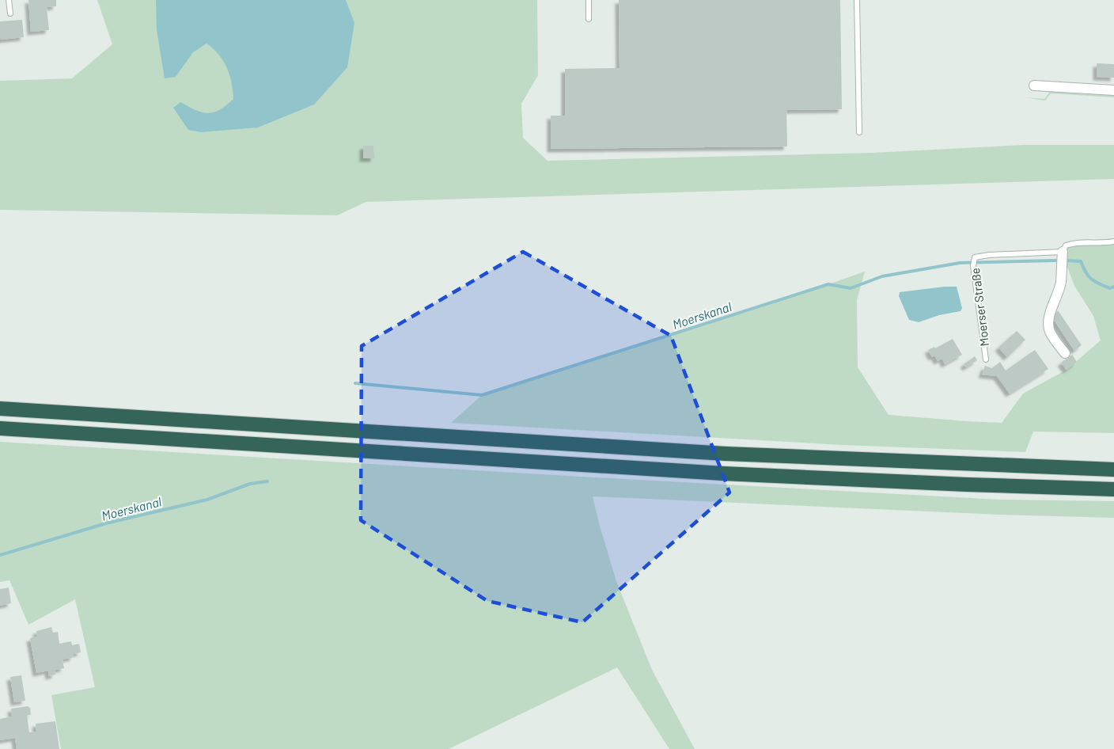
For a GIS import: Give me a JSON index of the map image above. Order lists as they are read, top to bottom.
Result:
{
  "streets": {
    "lane": ["Moerser Straße"]
  },
  "water": ["Moerskanal"]
}
